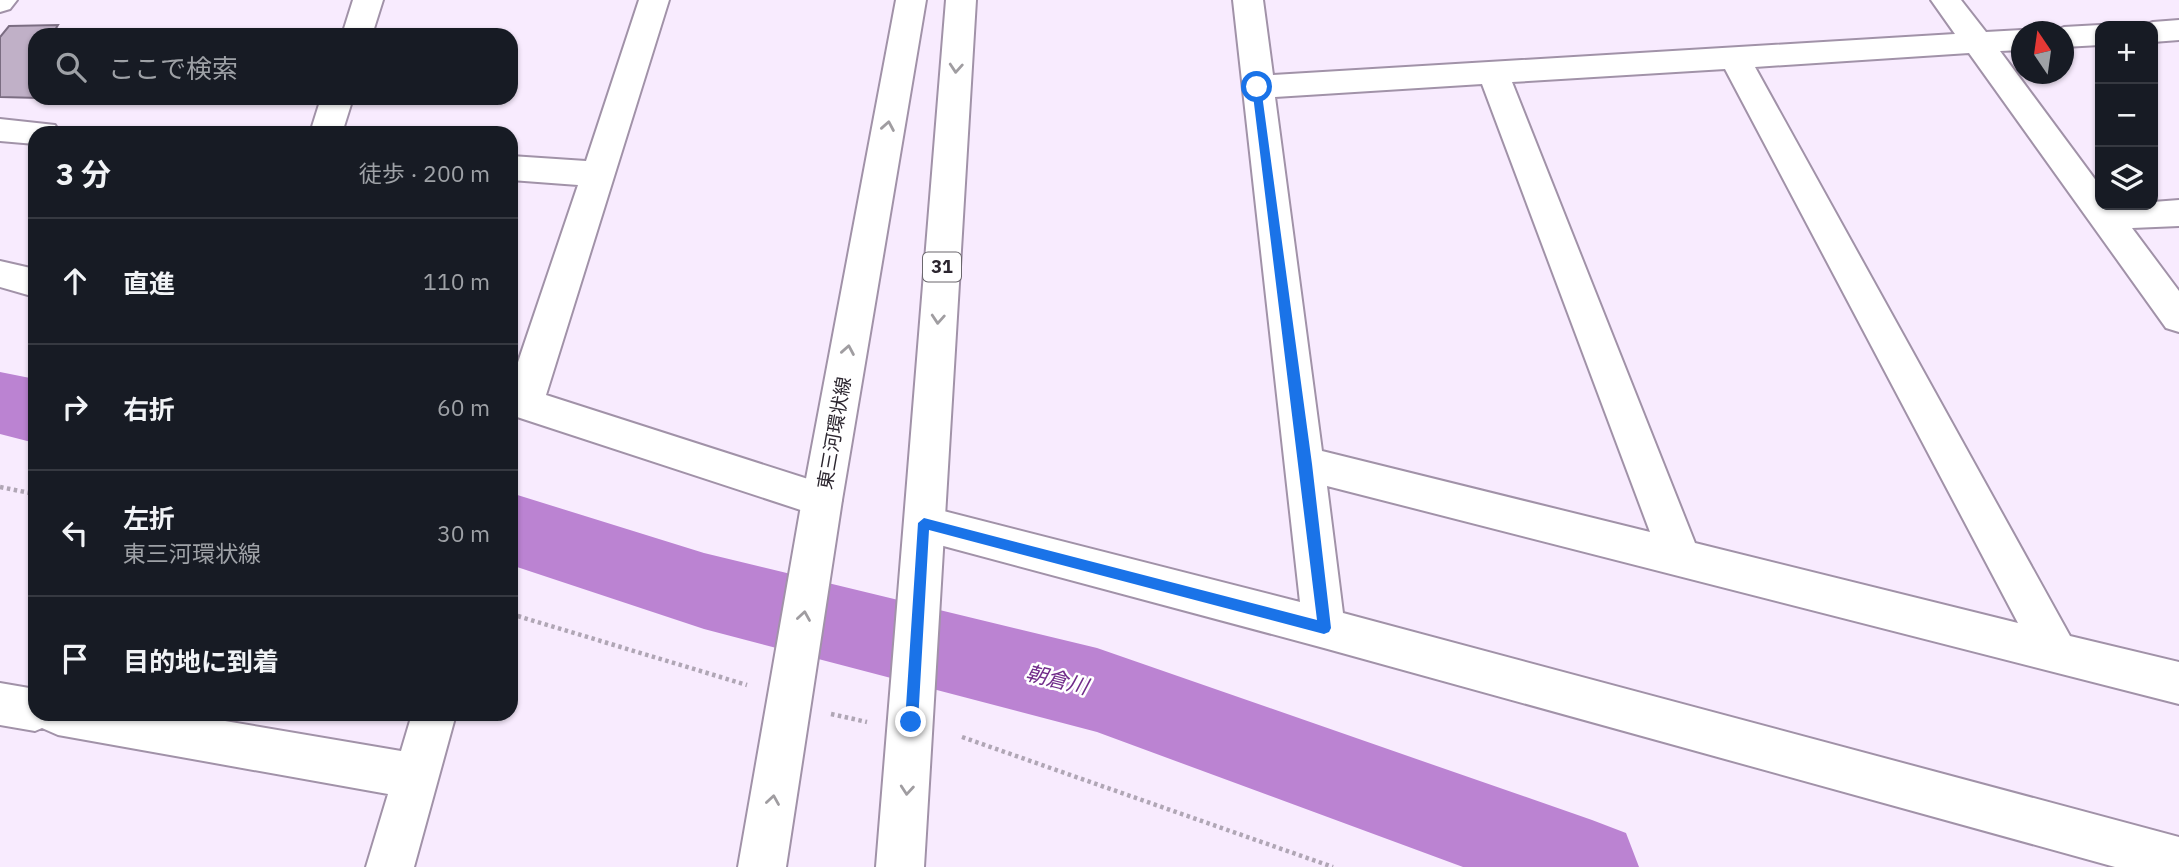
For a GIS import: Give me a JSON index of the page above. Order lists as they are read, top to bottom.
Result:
{
  "streets": {
    "street": ["31", "東三河環状線"]
  },
  "water": ["朝倉川"],
  "north": "top",
  "page": {
    "map_buttons": ["+", "−"],
    "search": "ここで検索",
    "heading": ["3 分", "徒歩 · 200 m"],
    "list": [
      ["直進", "110 m"],
      ["右折", "60 m"],
      ["左折", "東三河環状線", "30 m"],
      "目的地に到着"
    ]
  }
}
